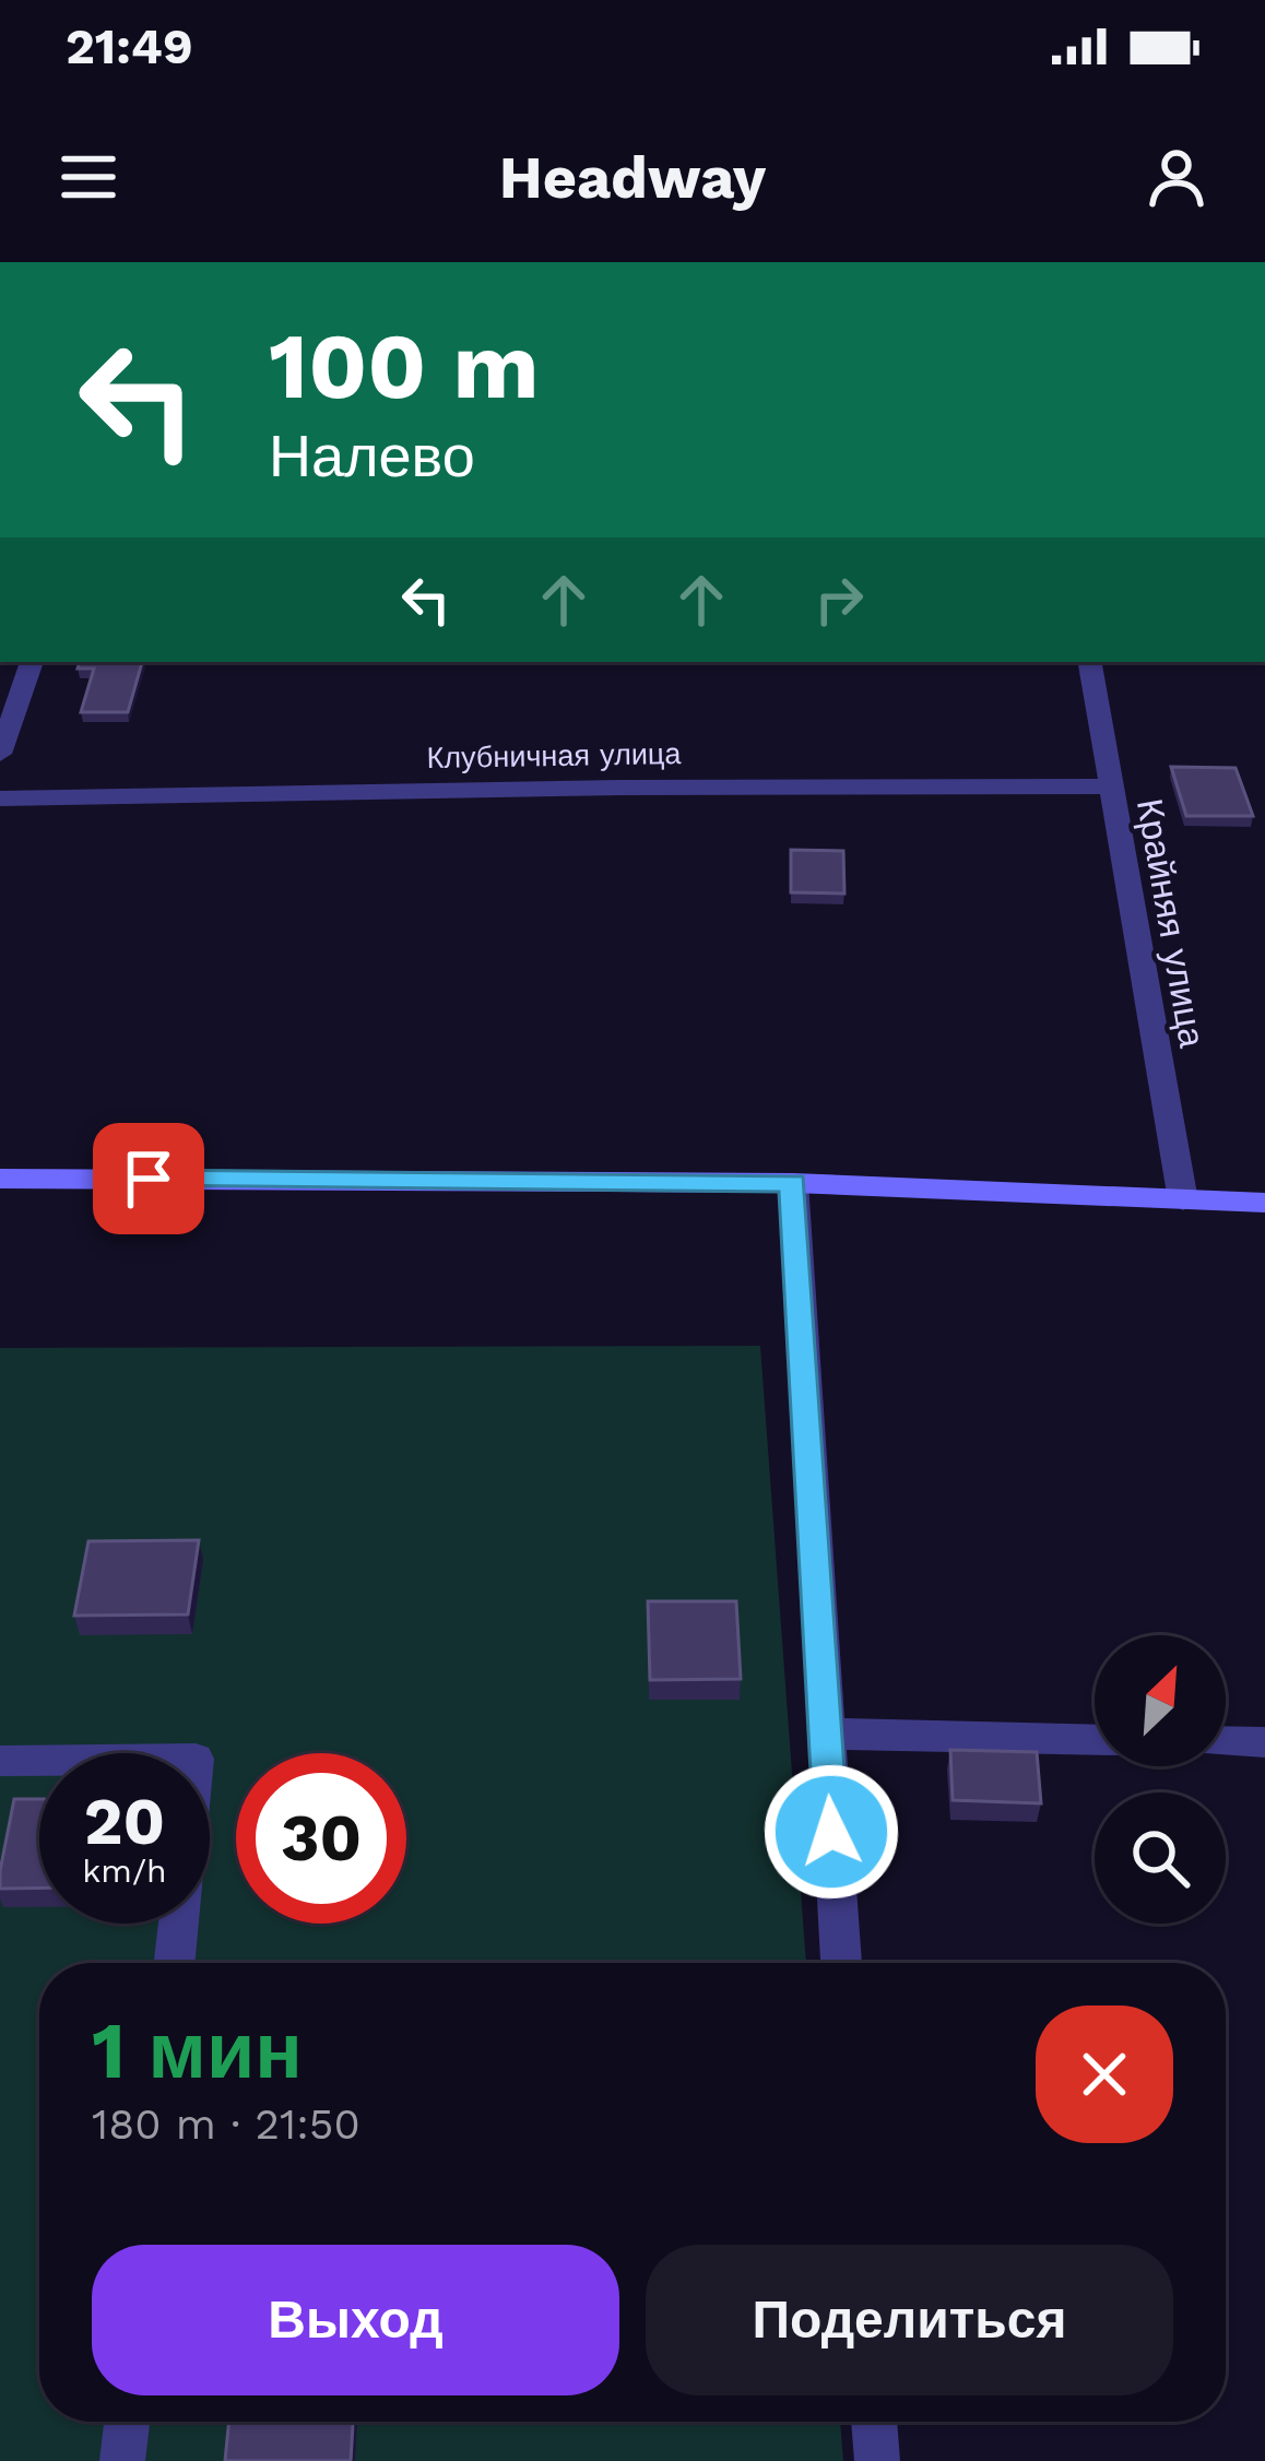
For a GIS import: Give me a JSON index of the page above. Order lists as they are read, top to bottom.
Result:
{
  "streets": {
    "street": ["Клубничная улица", "Крайняя улица"]
  },
  "crossings": [
    ["Клубничная улица", "Крайняя улица"]
  ],
  "north": "top right",
  "page": {
    "status": "21:49",
    "header": "Headway",
    "turn": ["100 m", "Налево"],
    "speed": "20 km/h",
    "limit": "30",
    "heading": ["1 мин", "180 m · 21:50"],
    "buttons": ["Выход", "Поделиться"]
  }
}
